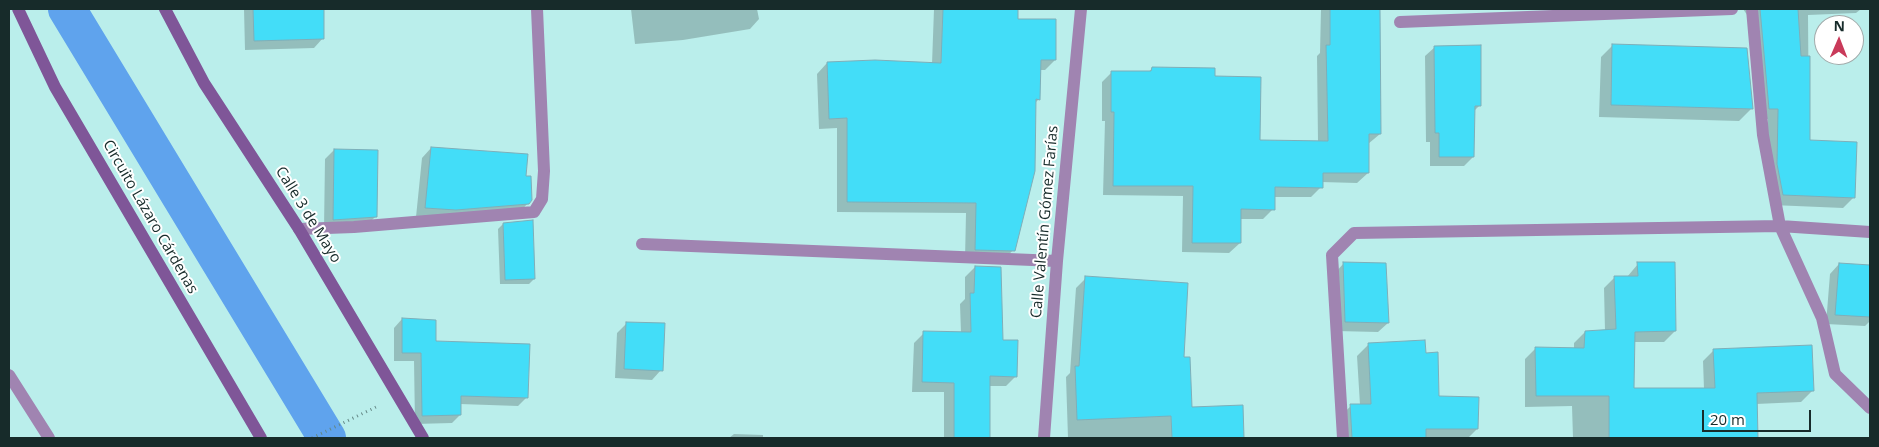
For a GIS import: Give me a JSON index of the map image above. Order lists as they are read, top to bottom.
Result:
{
  "streets": {
    "street": ["Calle 3 de Mayo", "Circuito Lázaro Cárdenas", "Calle Valentín Gómez Farías"]
  },
  "scale_bar": "20 m",
  "north": "top"
}
